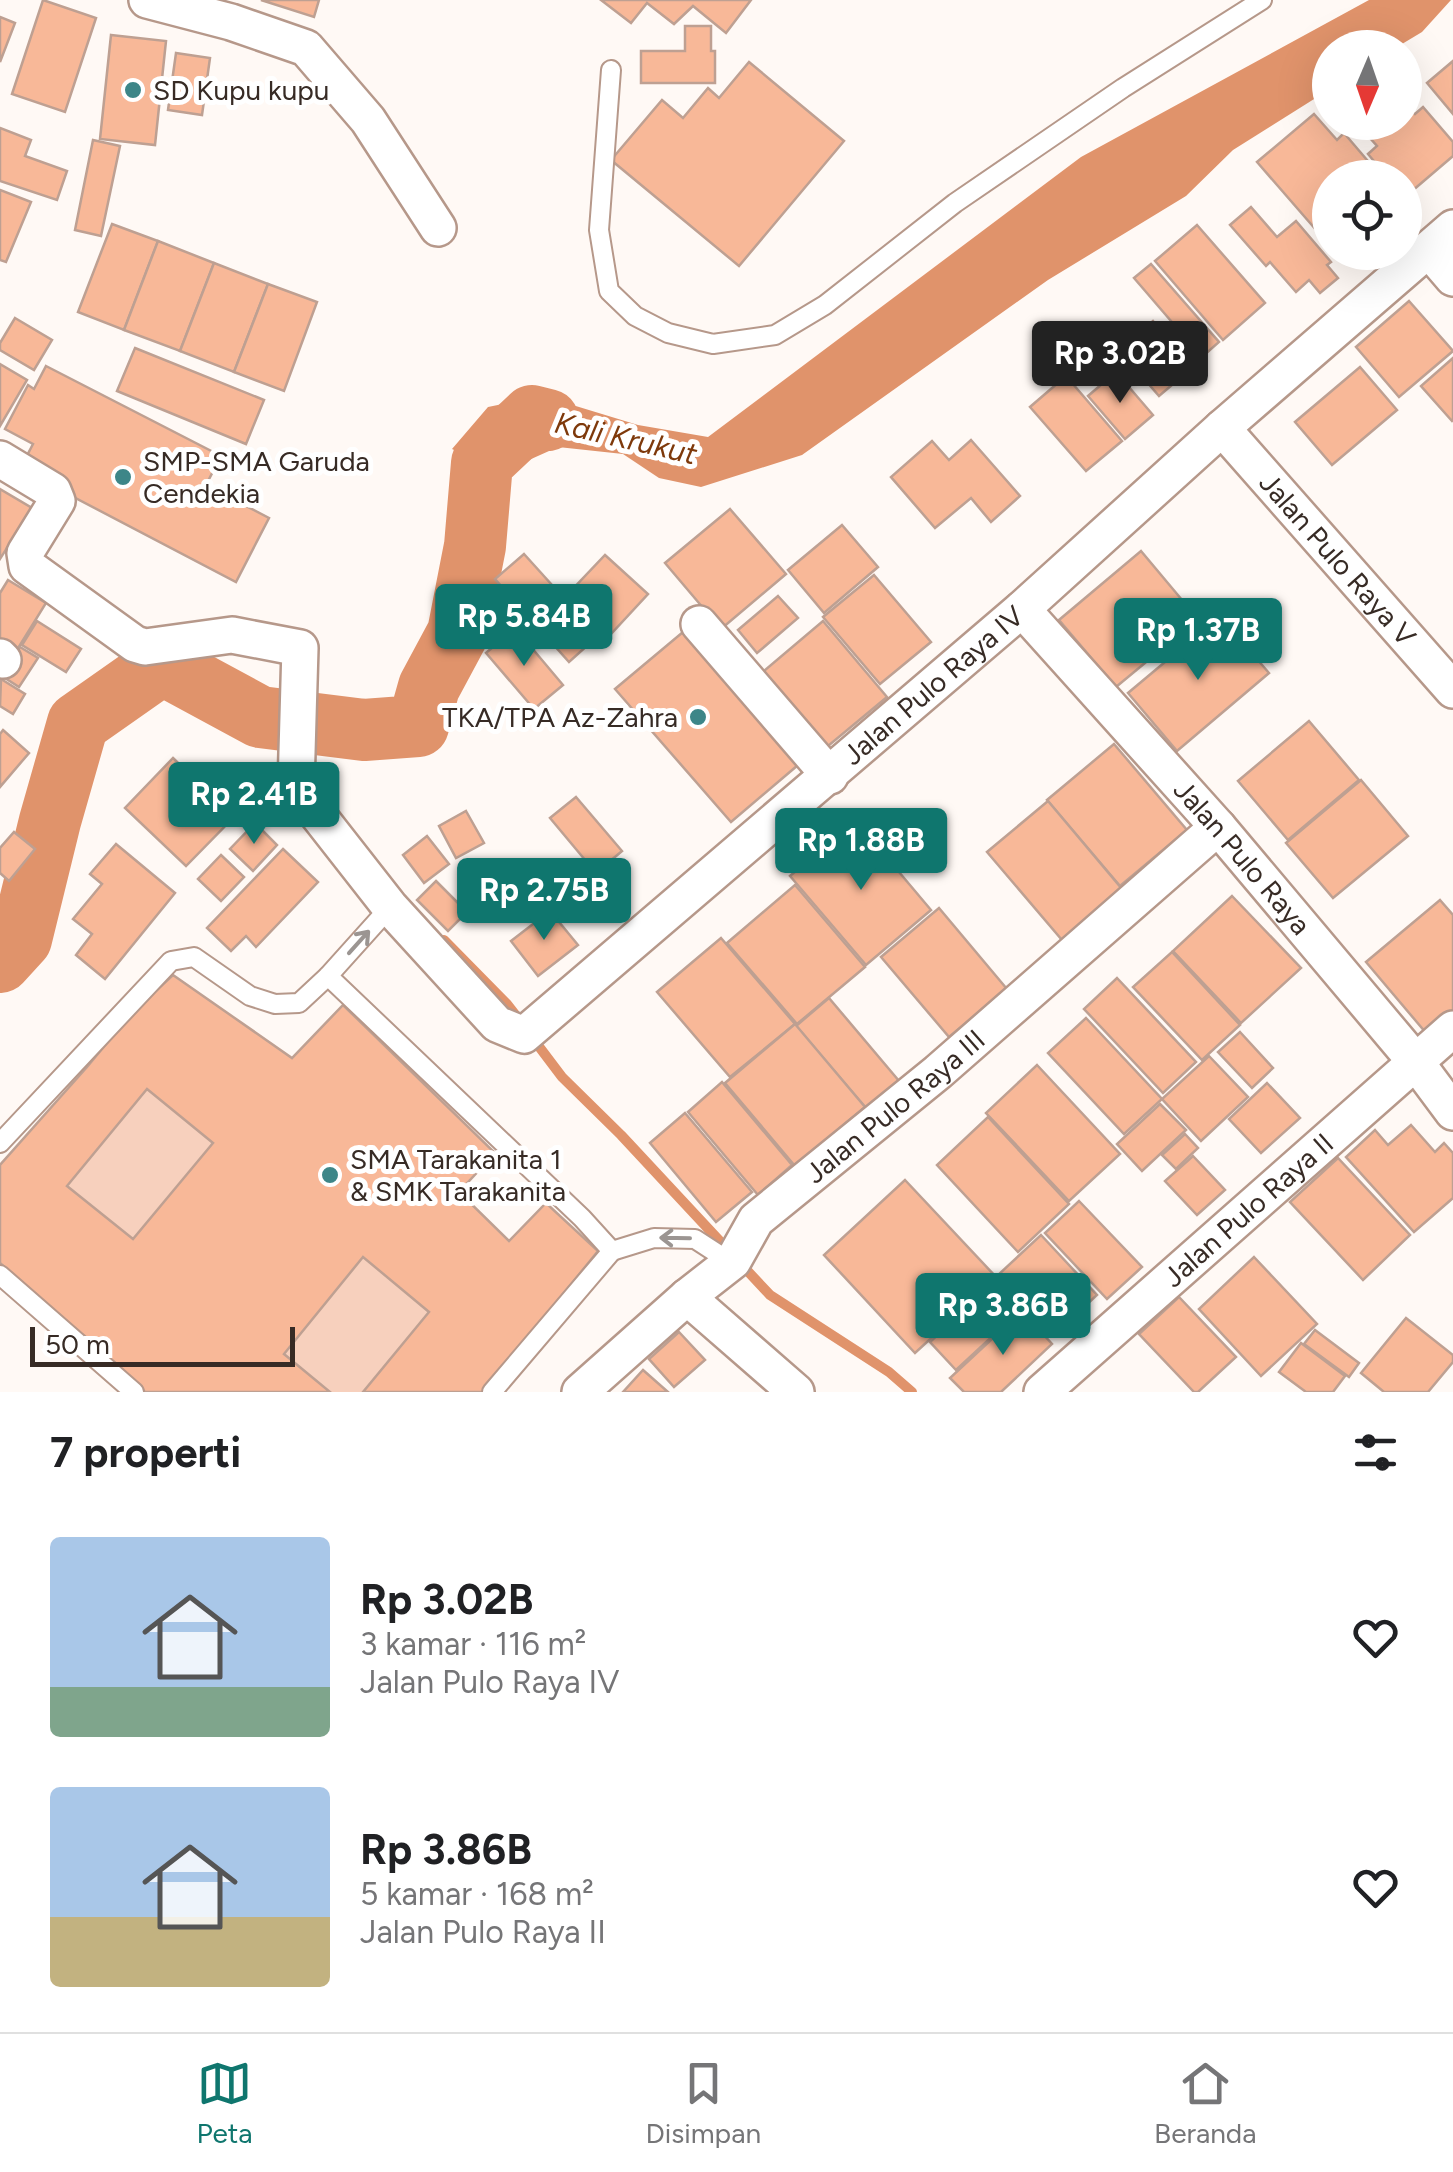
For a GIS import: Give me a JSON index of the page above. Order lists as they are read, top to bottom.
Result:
{
  "streets": {
    "street": [
      "Jalan Pulo Raya V",
      "Jalan Pulo Raya IV",
      "Jalan Pulo Raya",
      "Jalan Pulo Raya III",
      "Jalan Pulo Raya II"
    ]
  },
  "crossings": [
    ["Jalan Pulo Raya V", "Jalan Pulo Raya IV"],
    ["Jalan Pulo Raya IV", "Jalan Pulo Raya"],
    ["Jalan Pulo Raya", "Jalan Pulo Raya III"],
    ["Jalan Pulo Raya", "Jalan Pulo Raya II"]
  ],
  "water": ["Kali Krukut"],
  "places": [
    "SD Kupu kupu",
    "SMP-SMA Garuda Cendekia",
    "TKA/TPA Az-Zahra",
    "SMA Tarakanita 1 & SMK Tarakanita"
  ],
  "scale_bar": "50 m",
  "north": "bottom",
  "page": {
    "price": [
      "Rp 3.02B",
      "Rp 5.84B",
      "Rp 1.37B",
      "Rp 2.41B",
      "Rp 1.88B",
      "Rp 2.75B",
      "Rp 3.86B"
    ],
    "scale": "50 m",
    "heading": "7 properti",
    "list": [
      {
        "name": "Rp 3.02B",
        "note": "3 kamar · 116 m² · Jalan Pulo Raya IV"
      },
      {
        "name": "Rp 3.86B",
        "note": "5 kamar · 168 m² · Jalan Pulo Raya II"
      }
    ],
    "tabs": ["Peta", "Disimpan", "Beranda"]
  }
}
